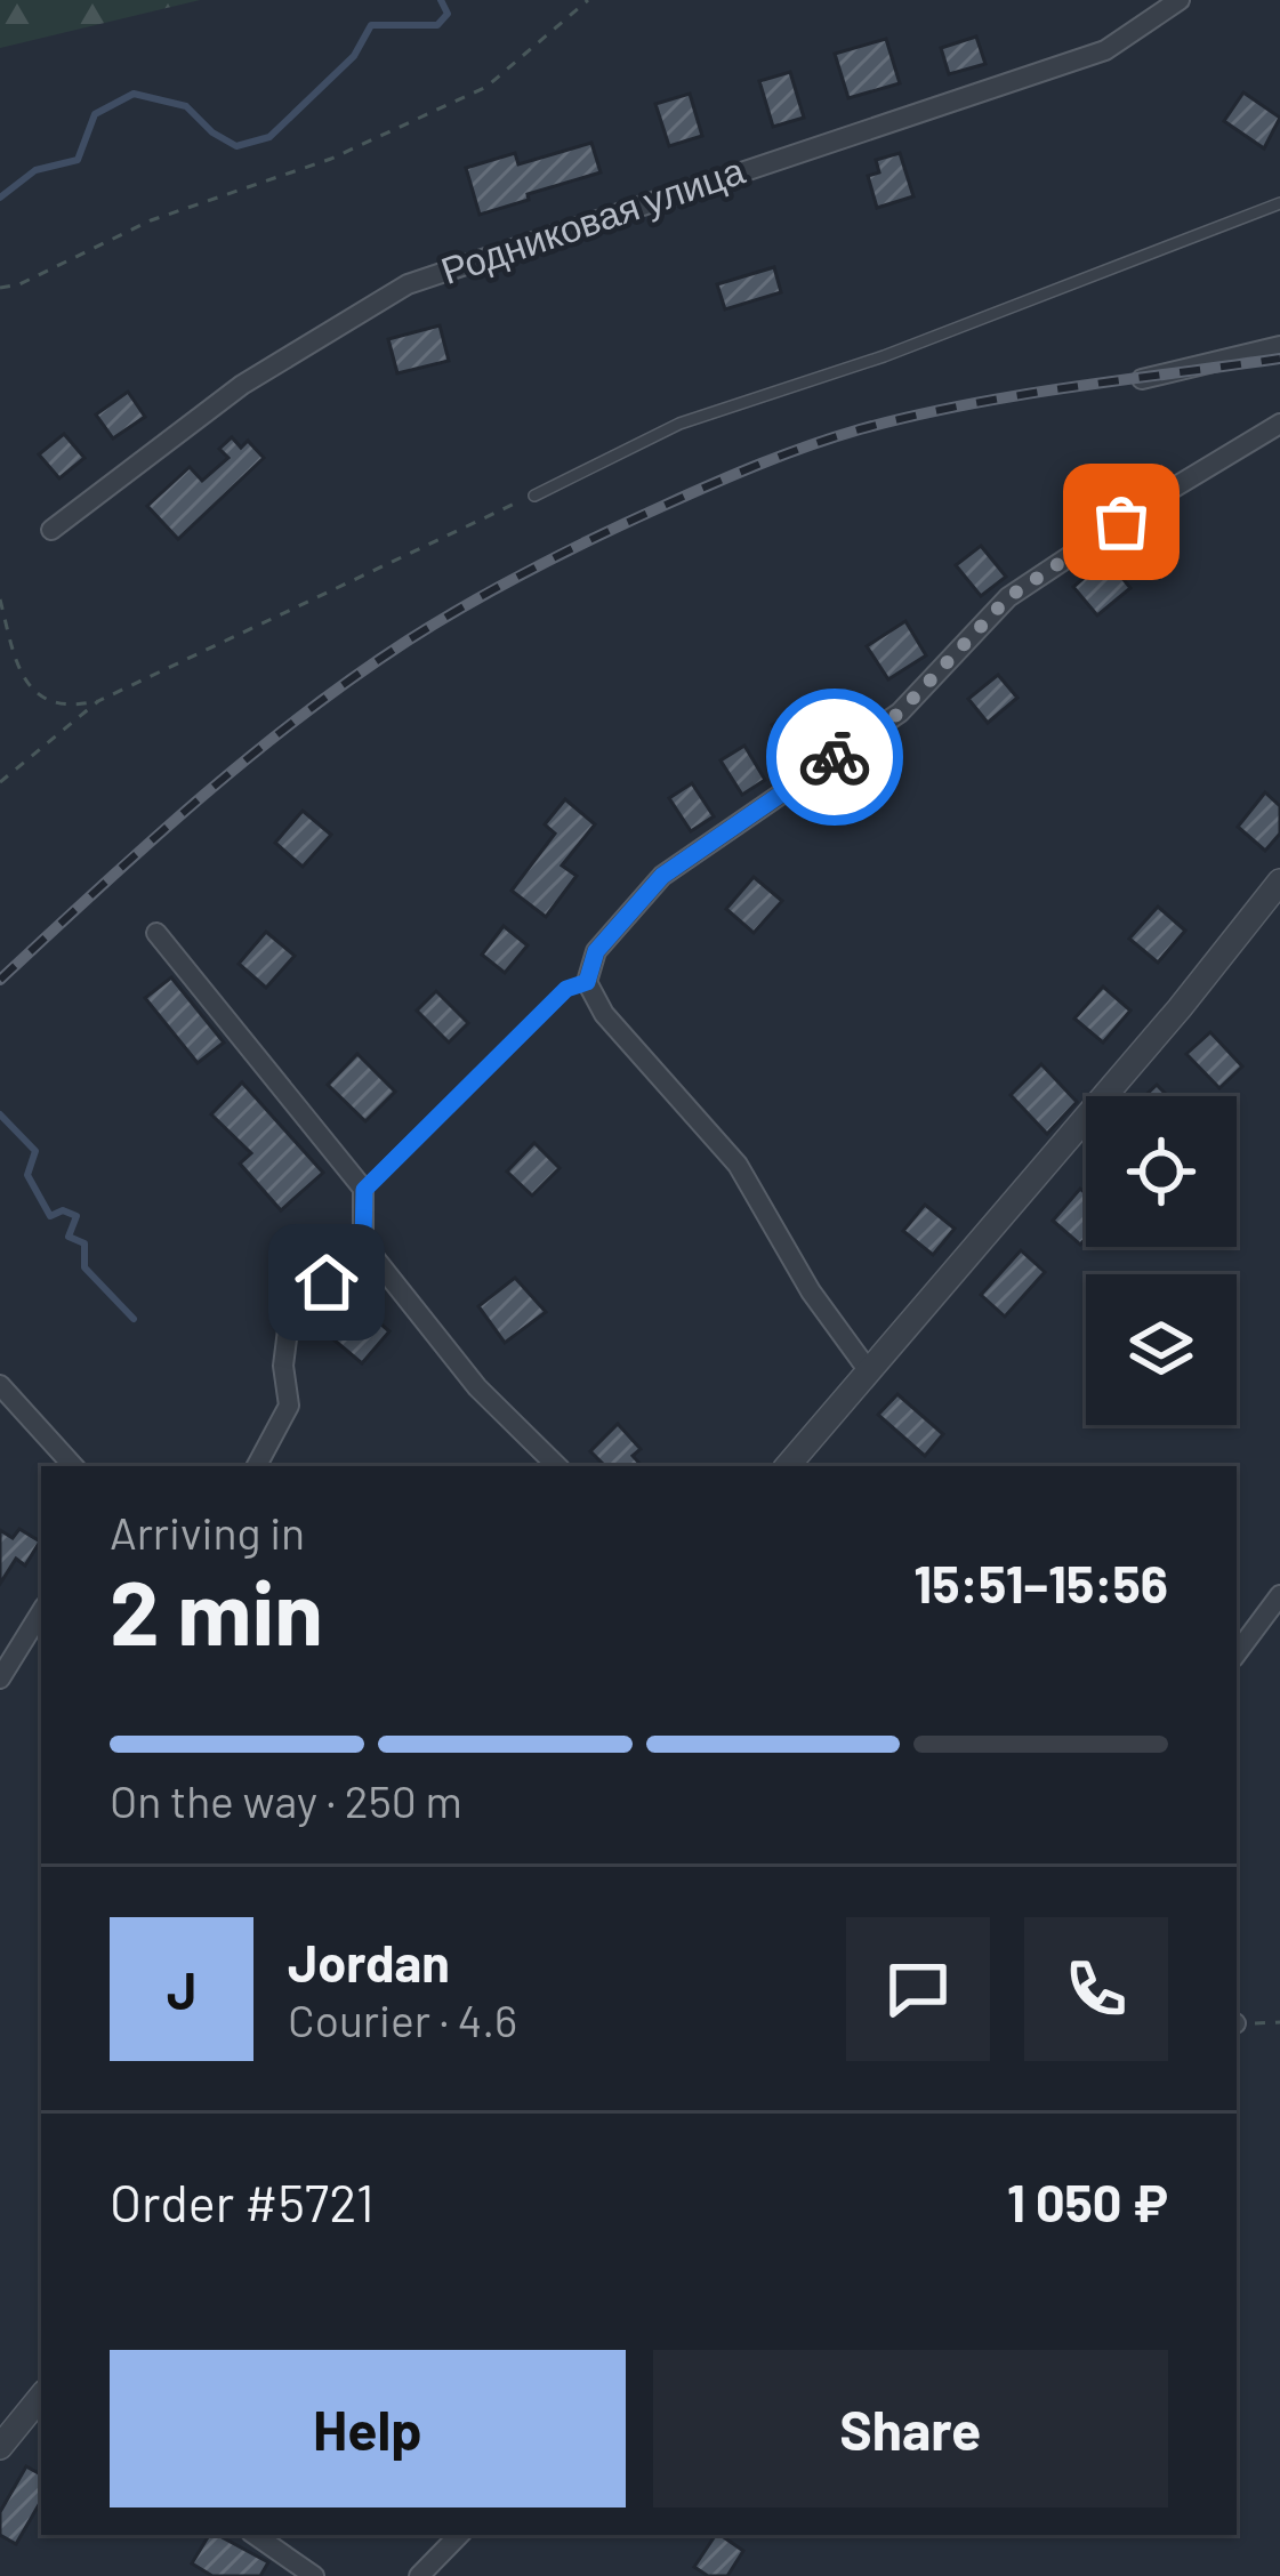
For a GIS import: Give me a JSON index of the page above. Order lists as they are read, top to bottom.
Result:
{
  "streets": {
    "street": ["Родниковая улица"]
  },
  "page": {
    "heading": ["2 min", "Arriving in", "15:51–15:56"],
    "panel": [
      "Jordan",
      "Courier · 4.6",
      "Order #5721",
      "1 050 ₽"
    ],
    "bar": "On the way · 250 m",
    "round": "J",
    "buttons": ["Help", "Share"]
  }
}
